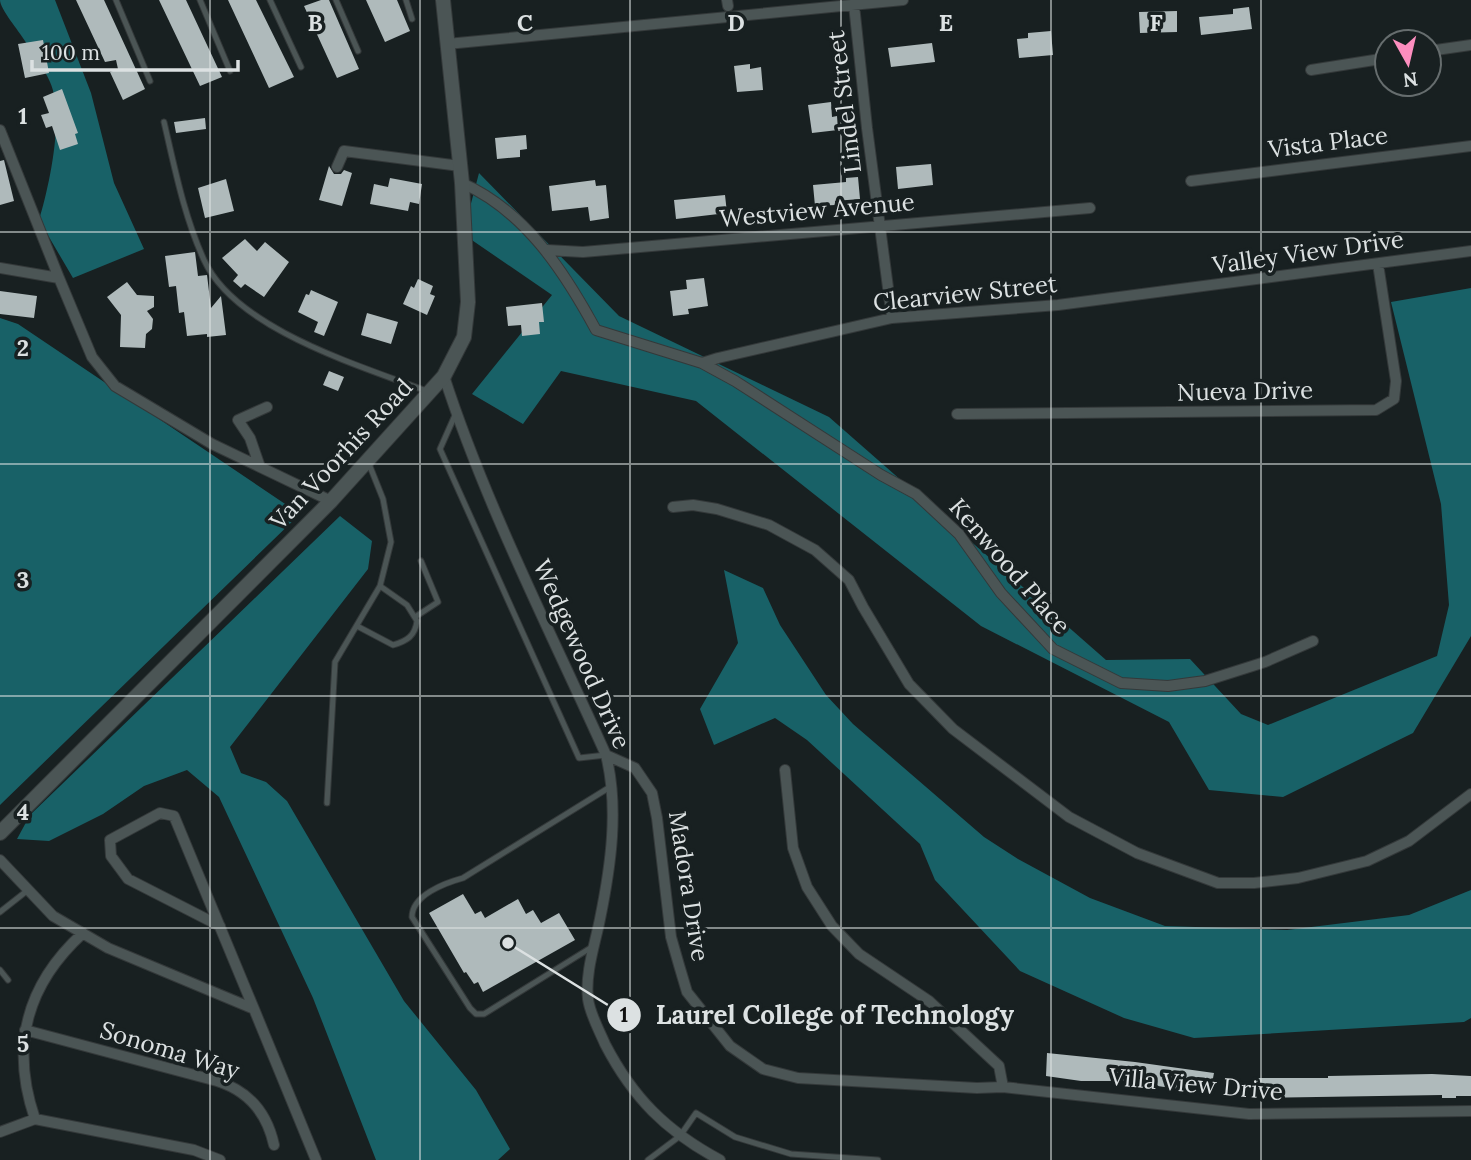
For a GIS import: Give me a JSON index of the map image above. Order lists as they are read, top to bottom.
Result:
{
  "streets": {
    "street": [
      "Lindel Street",
      "Vista Place",
      "Westview Avenue",
      "Valley View Drive",
      "Clearview Street",
      "Nueva Drive",
      "Van Voorhis Road",
      "Kenwood Place",
      "Wedgewood Drive",
      "Madora Drive",
      "Sonoma Way",
      "Villa View Drive"
    ]
  },
  "crossings": [
    ["Lindel Street", "Westview Avenue"],
    ["Lindel Street", "Clearview Street"],
    ["Westview Avenue", "Kenwood Place"],
    ["Valley View Drive", "Clearview Street"],
    ["Valley View Drive", "Nueva Drive"],
    ["Clearview Street", "Kenwood Place"],
    ["Van Voorhis Road", "Kenwood Place"],
    ["Van Voorhis Road", "Wedgewood Drive"],
    ["Wedgewood Drive", "Madora Drive"],
    ["Madora Drive", "Villa View Drive"]
  ],
  "places": ["Laurel College of Technology"],
  "scale_bar": "100 m",
  "north": "bottom",
  "grid": {
    "columns": [
      "B",
      "C",
      "D",
      "E",
      "F"
    ],
    "rows": [
      "1",
      "2",
      "3",
      "4",
      "5"
    ]
  }
}
